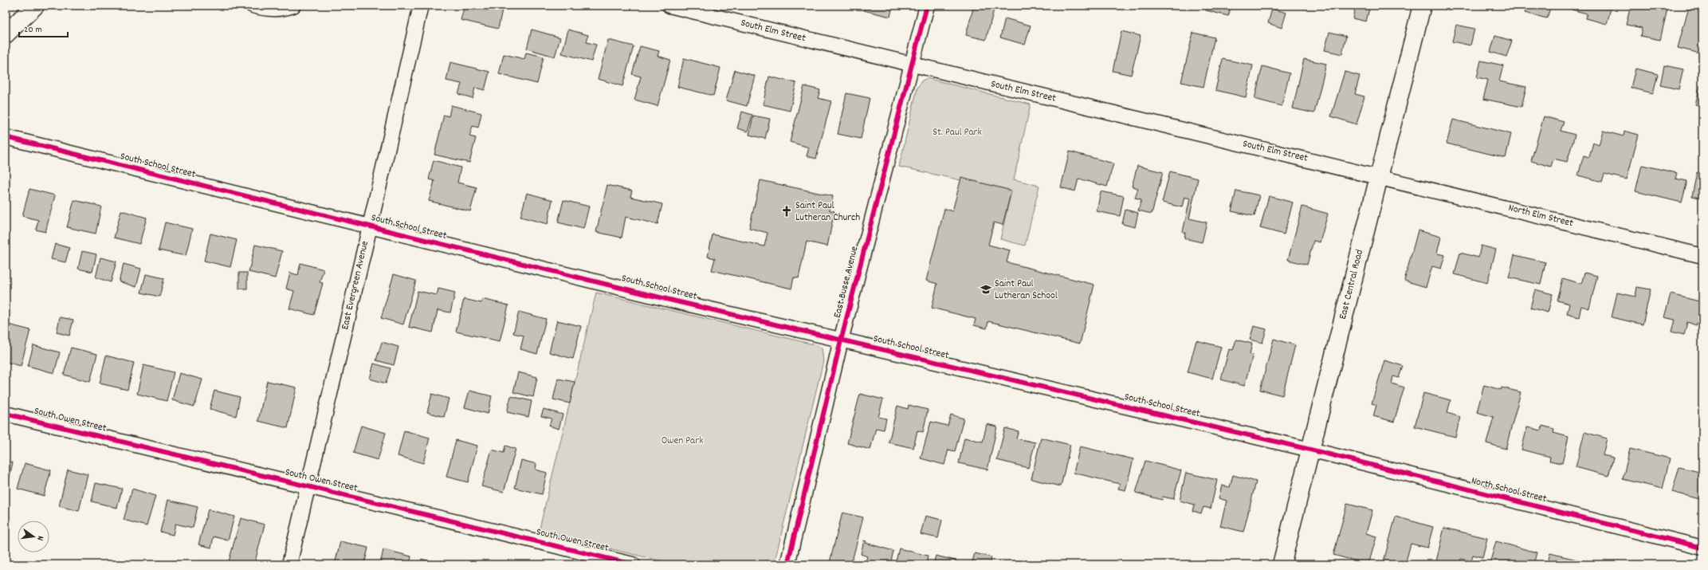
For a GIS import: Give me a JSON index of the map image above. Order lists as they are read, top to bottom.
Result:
{
  "streets": {
    "main road": ["East Central Road"],
    "street": [
      "South Elm Street",
      "South School Street",
      "North Elm Street",
      "East Busse Avenue",
      "East Evergreen Avenue",
      "South Owen Street",
      "North School Street"
    ]
  },
  "crossings": [
    ["South Elm Street", "North Elm Street"],
    ["South Elm Street", "East Busse Avenue"],
    ["South Elm Street", "East Central Road"],
    ["South School Street", "East Busse Avenue"],
    ["South School Street", "East Central Road"],
    ["South School Street", "East Evergreen Avenue"],
    ["South School Street", "North School Street"],
    ["North Elm Street", "East Central Road"],
    ["East Central Road", "North School Street"],
    ["East Evergreen Avenue", "South Owen Street"]
  ],
  "parks": ["St. Paul Park", "Owen Park"],
  "places": {
    "church": ["Saint Paul Lutheran Church"],
    "school or university": ["Saint Paul Lutheran School"]
  },
  "scale_bar": "20 m",
  "north": "right"
}
